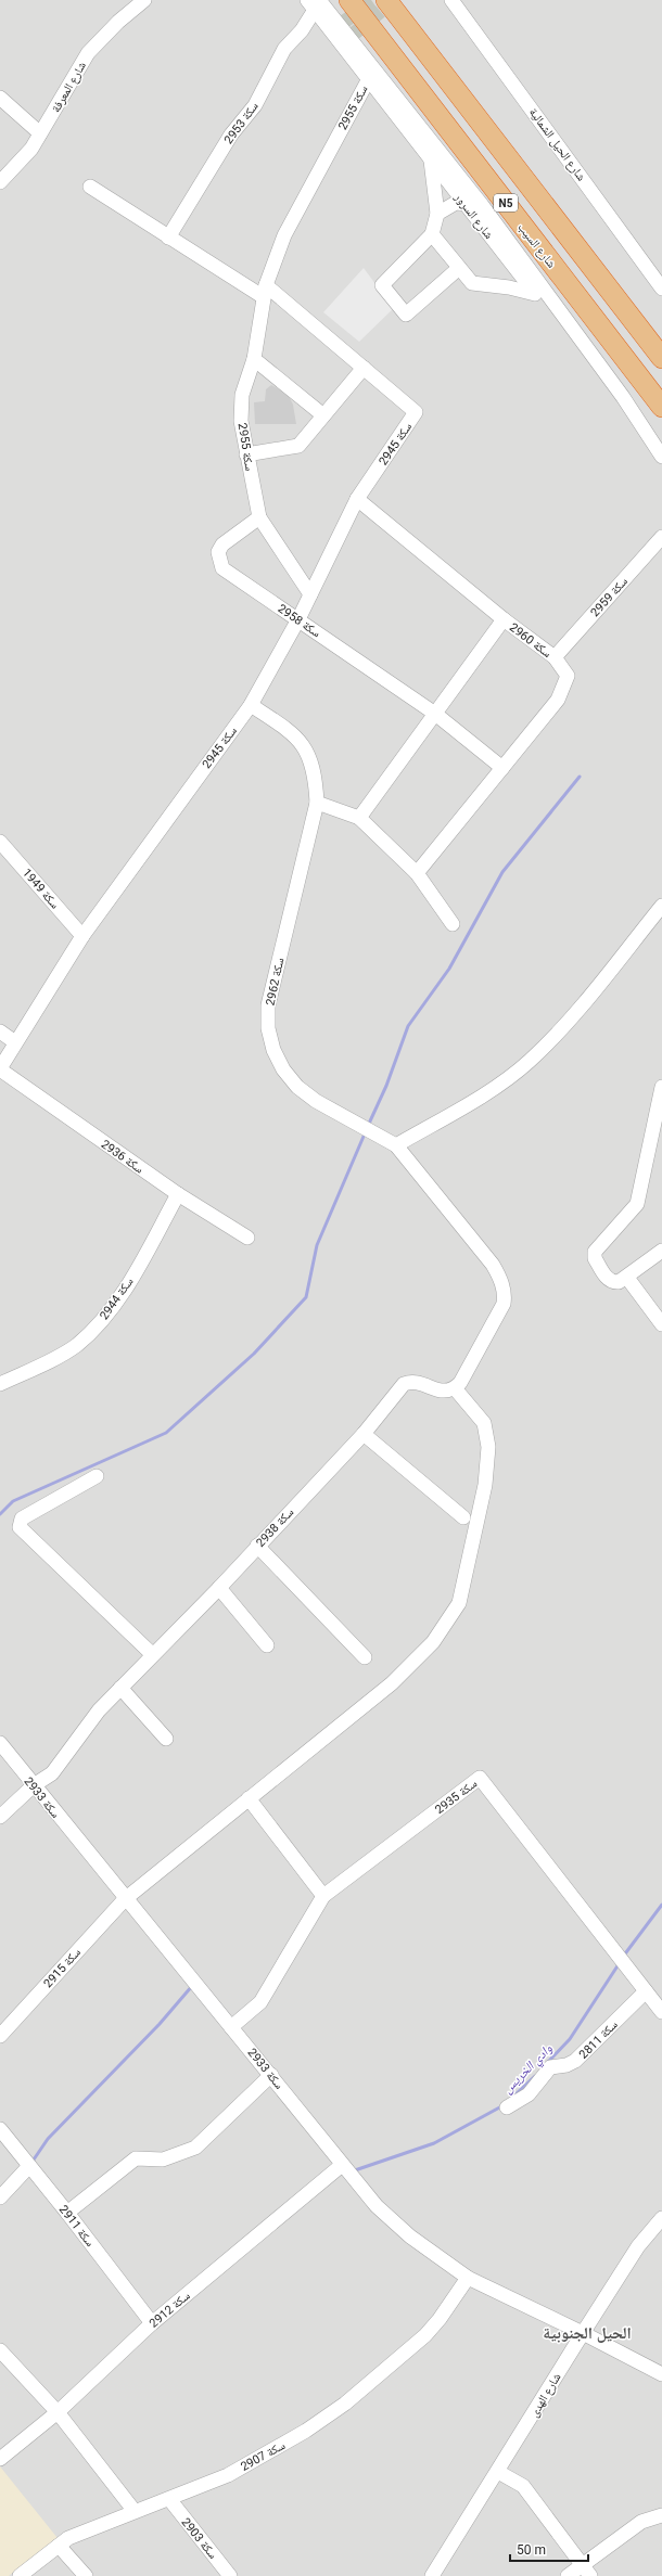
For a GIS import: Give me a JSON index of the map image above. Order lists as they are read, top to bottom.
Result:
{
  "streets": {
    "highway": ["N5", "شارع السيب"],
    "street": [
      "شارع المعرفة",
      "سكة 2955",
      "سكة 2953",
      "شارع الحيل الشمالية",
      "شارع السرور",
      "سكة 2945",
      "سكة 2959",
      "سكة 2958",
      "سكة 2960",
      "سكة 1949",
      "سكة 2962",
      "سكة 2936",
      "سكة 2944",
      "سكة 2938",
      "سكة 2935",
      "سكة 2933",
      "سكة 2915",
      "سكة 2811",
      "سكة 2911",
      "سكة 2912",
      "شارع الهدى",
      "سكة 2907",
      "سكة 2903"
    ]
  },
  "crossings": [
    ["سكة 2955", "شارع السرور"],
    ["سكة 2955", "سكة 2945"],
    ["سكة 2955", "سكة 2958"],
    ["سكة 2953", "شارع السرور"],
    ["سكة 2945", "سكة 2958"],
    ["سكة 2945", "سكة 2960"],
    ["سكة 2945", "سكة 1949"],
    ["سكة 2945", "سكة 2962"],
    ["سكة 2945", "سكة 2936"],
    ["سكة 2959", "سكة 2960"],
    ["سكة 2958", "سكة 2960"],
    ["سكة 2962", "سكة 2938"],
    ["سكة 2962", "سكة 2915"],
    ["سكة 2936", "سكة 2944"],
    ["سكة 2938", "سكة 2933"],
    ["سكة 2938", "سكة 2915"],
    ["سكة 2935", "سكة 2933"],
    ["سكة 2935", "سكة 2811"],
    ["سكة 2933", "سكة 2915"],
    ["سكة 2933", "سكة 2912"],
    ["سكة 2933", "شارع الهدى"],
    ["سكة 2933", "سكة 2907"],
    ["سكة 2911", "سكة 2912"],
    ["سكة 2907", "سكة 2903"]
  ],
  "districts": ["الحيل الجنوبية"],
  "water": ["وادي الخريس"],
  "scale_bar": "50 m"
}
